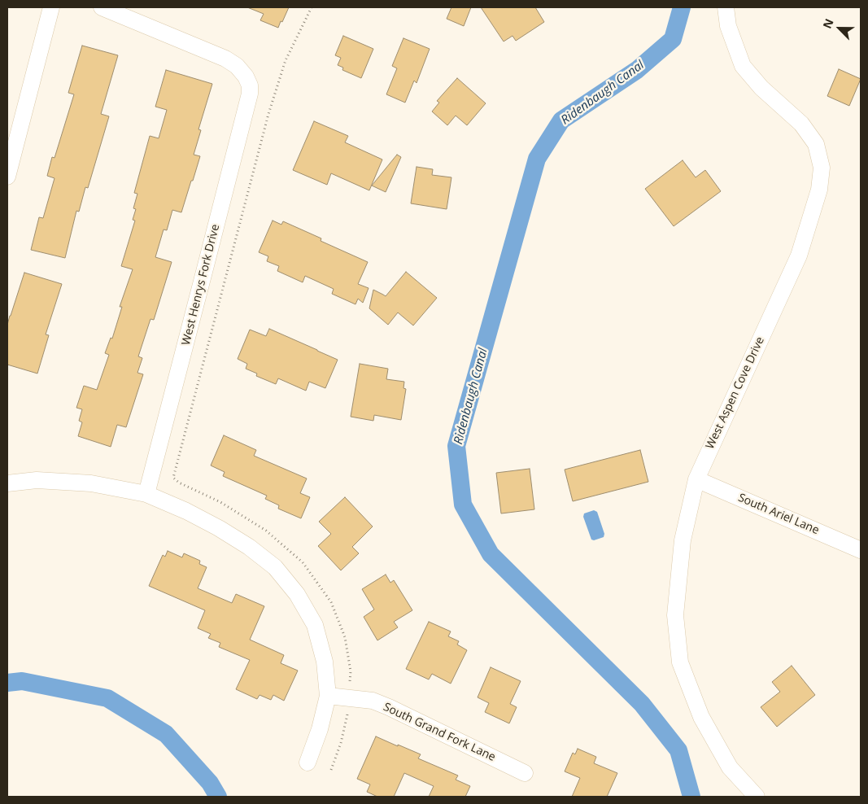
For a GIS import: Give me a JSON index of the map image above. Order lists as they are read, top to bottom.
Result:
{
  "streets": {
    "street": [
      "West Henrys Fork Drive",
      "West Aspen Cove Drive",
      "South Ariel Lane",
      "South Grand Fork Lane"
    ]
  },
  "crossings": [
    ["West Aspen Cove Drive", "South Ariel Lane"]
  ],
  "water": ["Ridenbaugh Canal"],
  "north": "top left"
}
